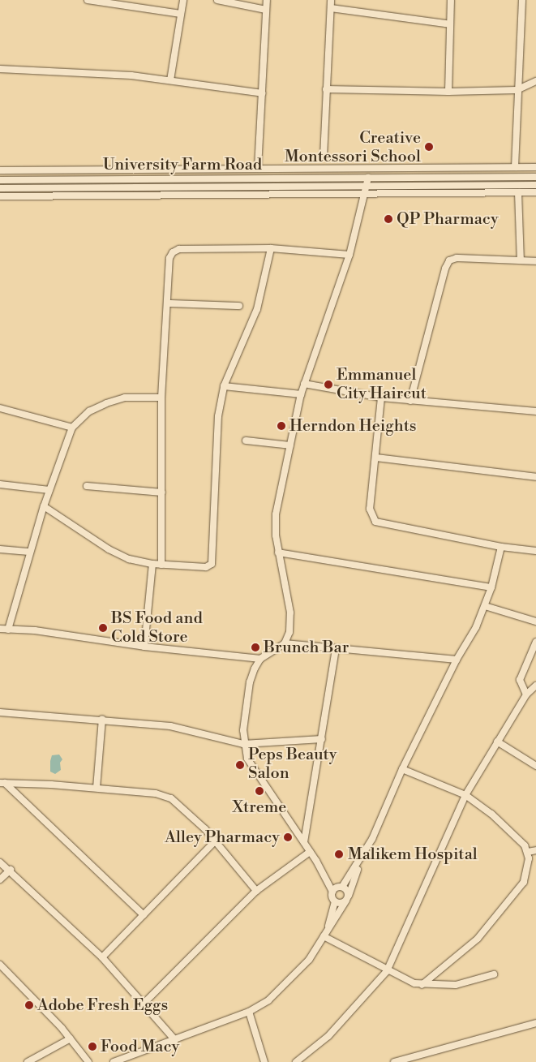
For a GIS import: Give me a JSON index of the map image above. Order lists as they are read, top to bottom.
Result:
{
  "streets": {
    "street": ["University Farm Road"]
  },
  "places": [
    "Creative Montessori School",
    "QP Pharmacy",
    "Emmanuel City Haircut",
    "Herndon Heights",
    "BS Food and Cold Store",
    "Brunch Bar",
    "Peps Beauty Salon",
    "Xtreme",
    "Alley Pharmacy",
    "Malikem Hospital",
    "Adobe Fresh Eggs",
    "Food Macy"
  ]
}
